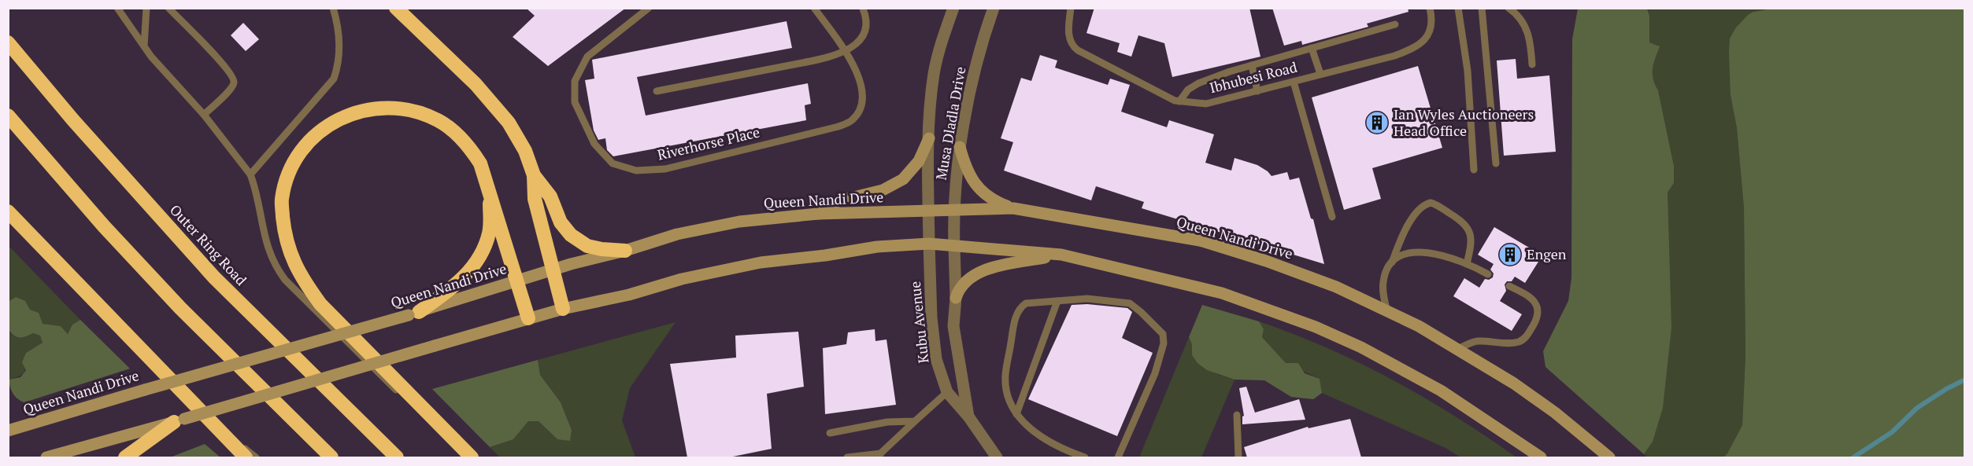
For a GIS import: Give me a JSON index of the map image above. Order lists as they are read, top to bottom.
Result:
{
  "streets": {
    "highway": ["Outer Ring Road"],
    "main road": ["Queen Nandi Drive"],
    "street": ["Musa Dladla Drive", "Kubu Avenue"],
    "lane": ["Ibhubesi Road", "Riverhorse Place"]
  },
  "crossings": [
    ["Musa Dladla Drive", "Queen Nandi Drive"],
    ["Musa Dladla Drive", "Kubu Avenue"]
  ],
  "places": {
    "building": ["Ian Wyles Auctioneers Head Office", "Engen"]
  }
}
